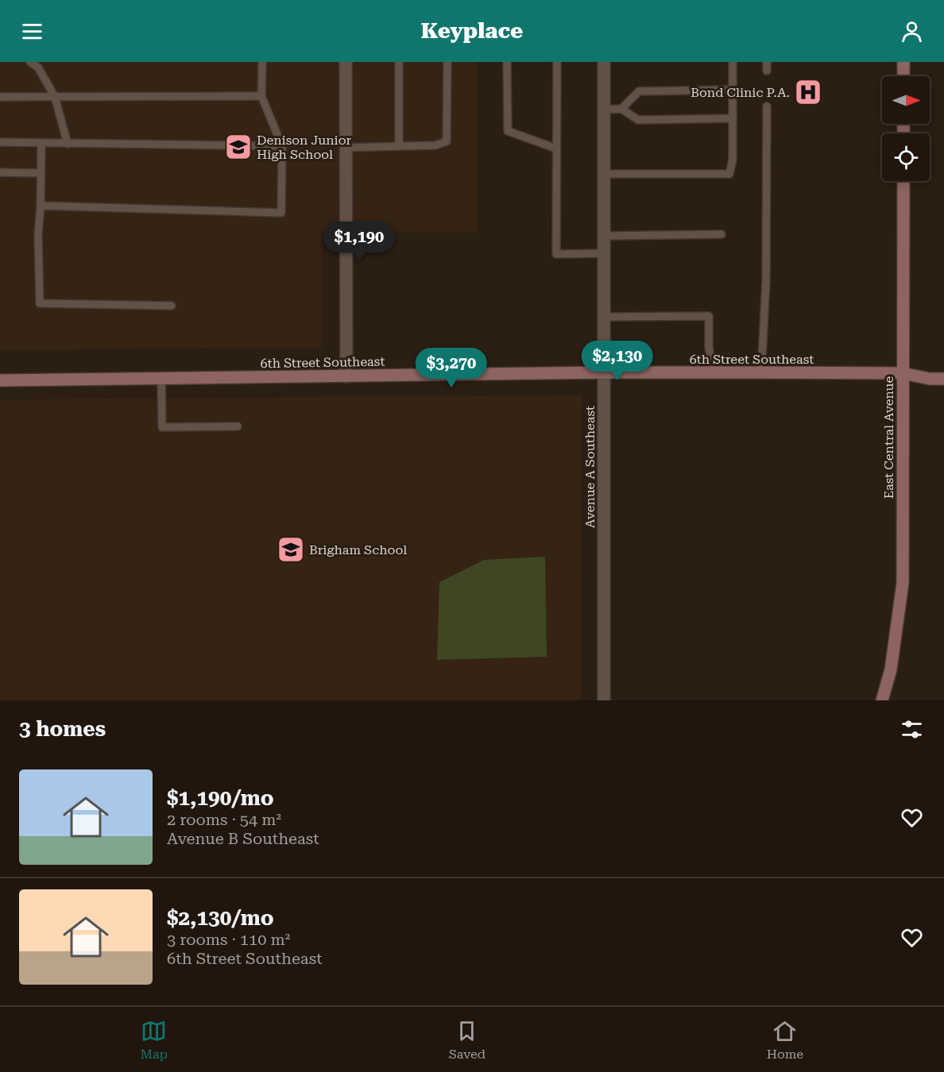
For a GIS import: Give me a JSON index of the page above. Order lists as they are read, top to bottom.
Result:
{
  "streets": {
    "street": ["6th Street Southeast", "East Central Avenue", "Avenue A Southeast"]
  },
  "crossings": [
    ["6th Street Southeast", "East Central Avenue"],
    ["6th Street Southeast", "Avenue A Southeast"]
  ],
  "places": {
    "hospital": ["Bond Clinic P.A."],
    "school or university": ["Denison Junior High School", "Brigham School"]
  },
  "north": "right",
  "page": {
    "header": "Keyplace",
    "price": ["$1,190", "$2,130", "$3,270"],
    "heading": "3 homes",
    "list": [
      {
        "name": "$1,190/mo",
        "note": "2 rooms · 54 m² · Avenue B Southeast"
      },
      {
        "name": "$2,130/mo",
        "note": "3 rooms · 110 m² · 6th Street Southeast"
      }
    ],
    "tabs": ["Map", "Saved", "Home"]
  }
}
